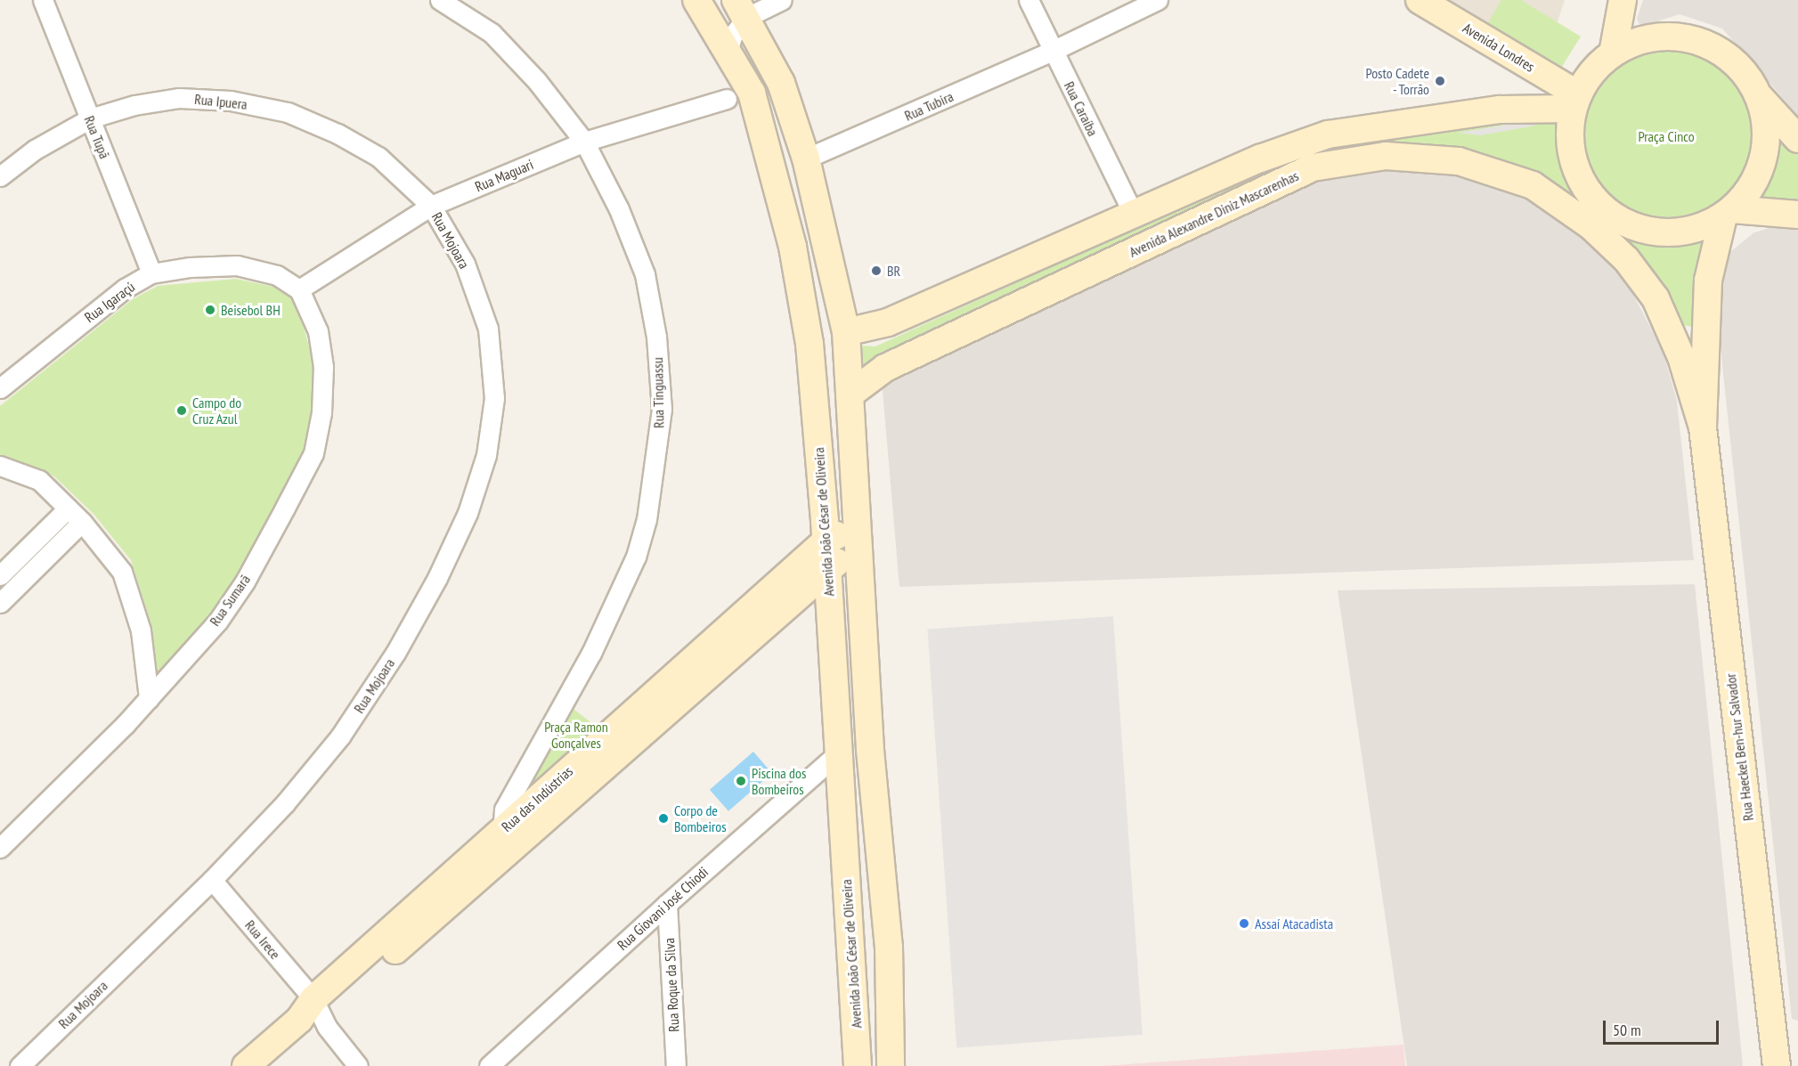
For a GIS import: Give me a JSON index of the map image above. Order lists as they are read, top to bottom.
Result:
{
  "streets": {
    "street": [
      "Avenida Londres",
      "Rua Ipuera",
      "Rua Tubira",
      "Rua Caraíba",
      "Rua Tupã",
      "Rua Maguari",
      "Avenida Alexandre Diniz Mascarenhas",
      "Rua Mojoara",
      "Rua Igaraçú",
      "Rua Tinguassu",
      "Avenida João César de Oliveira",
      "Rua Sumarã",
      "Rua Haeckel Ben-hur Salvador",
      "Rua das Indústrias",
      "Rua Giovani José Chiodi",
      "Rua Irece",
      "Rua Roque da Silva"
    ]
  },
  "crossings": [
    ["Avenida Londres", "Avenida Alexandre Diniz Mascarenhas"],
    ["Rua Ipuera", "Rua Tupã"],
    ["Rua Ipuera", "Rua Maguari"],
    ["Rua Ipuera", "Rua Mojoara"],
    ["Rua Tubira", "Rua Caraíba"],
    ["Rua Tubira", "Avenida João César de Oliveira"],
    ["Rua Caraíba", "Avenida Alexandre Diniz Mascarenhas"],
    ["Rua Tupã", "Rua Igaraçú"],
    ["Rua Maguari", "Rua Mojoara"],
    ["Rua Maguari", "Rua Igaraçú"],
    ["Rua Maguari", "Rua Tinguassu"],
    ["Rua Maguari", "Rua Sumarã"],
    ["Avenida Alexandre Diniz Mascarenhas", "Avenida João César de Oliveira"],
    ["Avenida Alexandre Diniz Mascarenhas", "Rua Haeckel Ben-hur Salvador"],
    ["Rua Mojoara", "Rua Irece"],
    ["Rua Igaraçú", "Rua Sumarã"],
    ["Rua Tinguassu", "Rua das Indústrias"],
    ["Avenida João César de Oliveira", "Rua das Indústrias"],
    ["Avenida João César de Oliveira", "Rua Giovani José Chiodi"],
    ["Rua das Indústrias", "Rua Irece"],
    ["Rua Giovani José Chiodi", "Rua Roque da Silva"]
  ],
  "parks": ["Praça Cinco", "Praça Ramon Gonçalves"],
  "places": [
    "Posto Cadete - Torrão",
    "BR",
    "Beisebol BH",
    "Campo do Cruz Azul",
    "Piscina dos Bombeiros",
    "Corpo de Bombeiros",
    "Assaí Atacadista"
  ],
  "scale_bar": "50 m"
}
